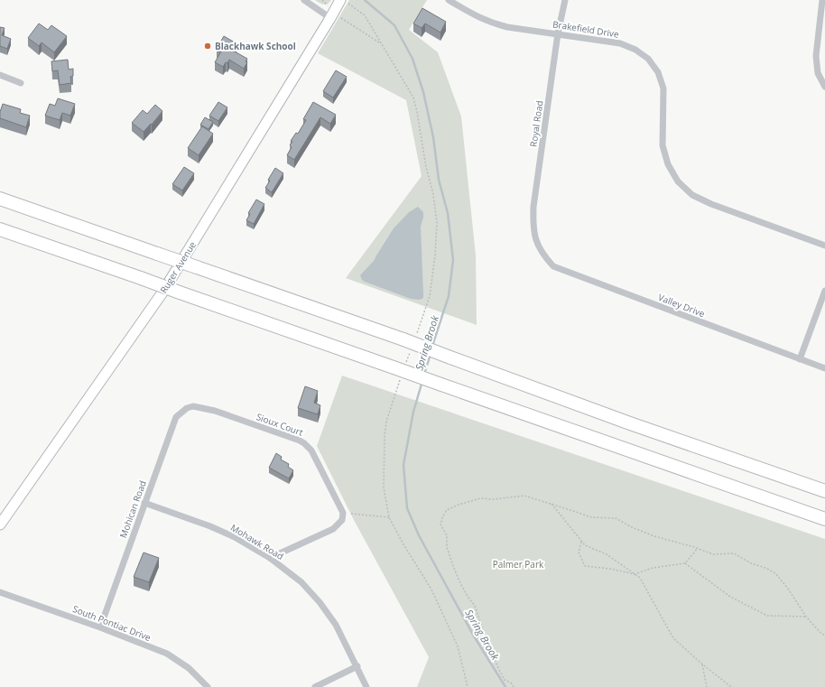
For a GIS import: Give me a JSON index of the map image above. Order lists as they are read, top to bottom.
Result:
{
  "streets": {
    "street": [
      "Brakefield Drive",
      "Royal Road",
      "Ruger Avenue",
      "Valley Drive",
      "Sioux Court",
      "Mohican Road",
      "Mohawk Road",
      "South Pontiac Drive"
    ]
  },
  "crossings": [
    ["Brakefield Drive", "Royal Road"],
    ["Royal Road", "Valley Drive"],
    ["Sioux Court", "Mohican Road"],
    ["Mohican Road", "Mohawk Road"],
    ["Mohican Road", "South Pontiac Drive"]
  ],
  "water": ["Spring Brook"],
  "parks": ["Palmer Park"],
  "places": ["Blackhawk School"]
}
